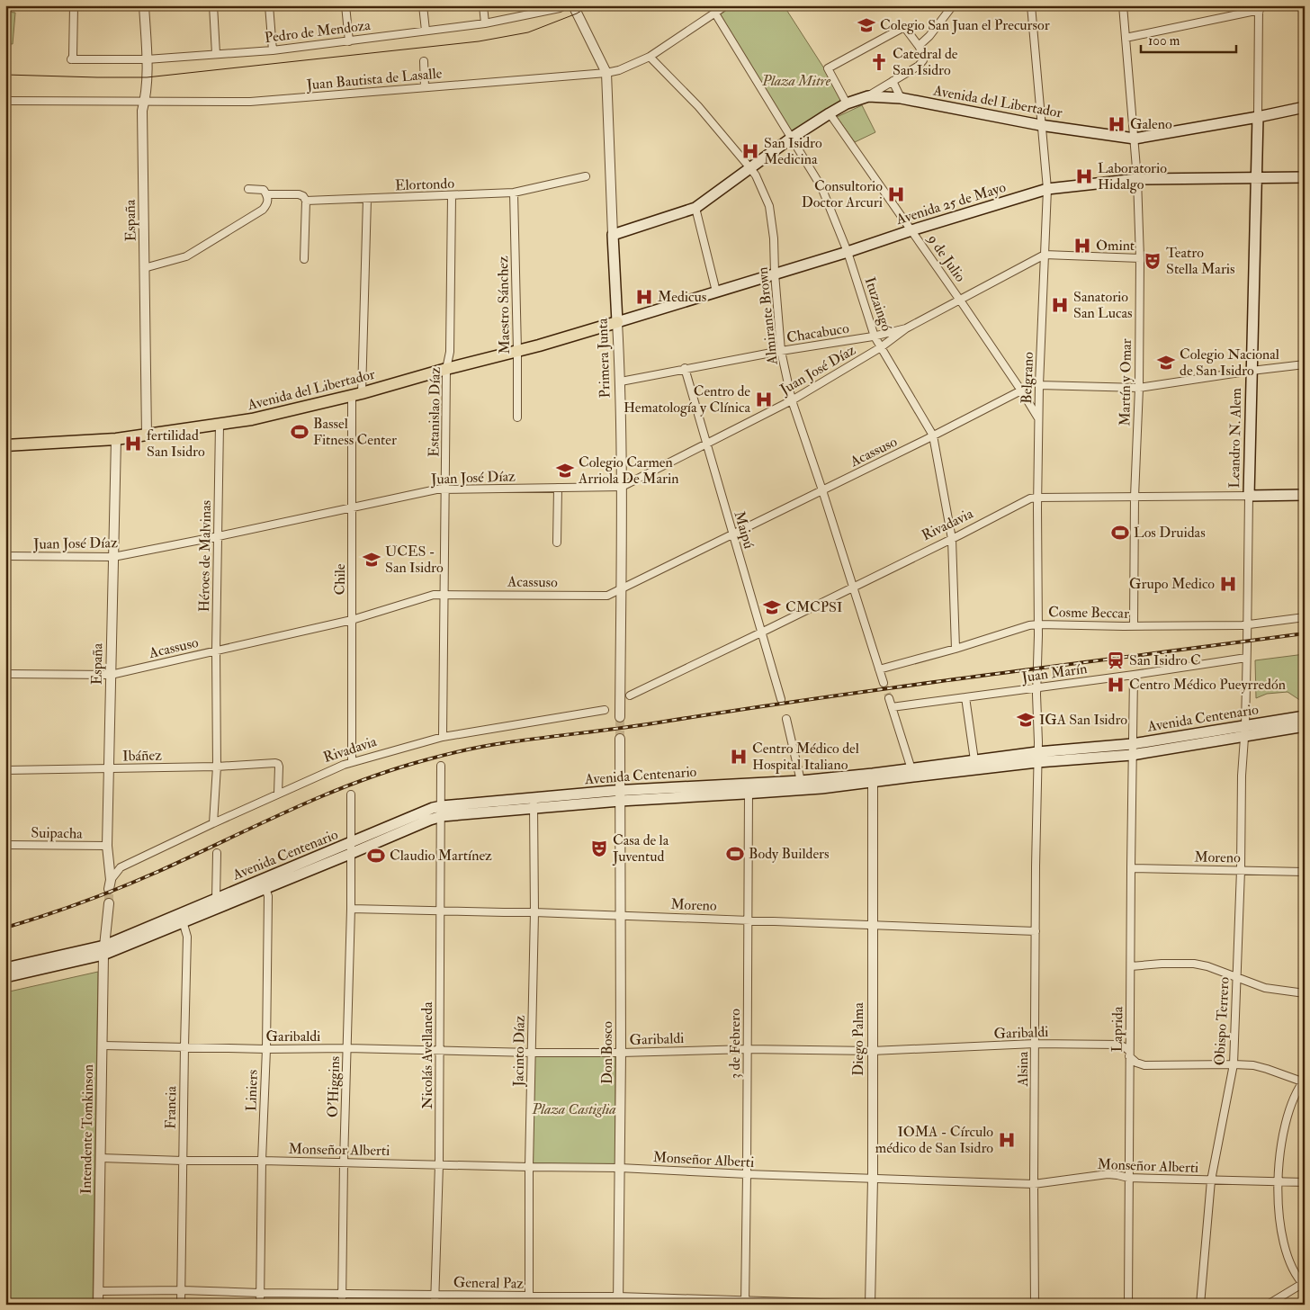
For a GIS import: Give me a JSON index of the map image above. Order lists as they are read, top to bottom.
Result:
{
  "streets": {
    "main road": [
      "Avenida del Libertador",
      "Avenida 25 de Mayo",
      "Primera Junta",
      "Leandro N. Alem",
      "Rivadavia",
      "Avenida Centenario"
    ],
    "street": [
      "Pedro de Mendoza",
      "Juan Bautista de Lasalle",
      "Elortondo",
      "España",
      "9 de Julio",
      "Ituzaingó",
      "Maestro Sánchez",
      "Almirante Brown",
      "Chacabuco",
      "Juan José Díaz",
      "Belgrano",
      "Martín y Omar",
      "Estanislao Díaz",
      "Acassuso",
      "Maipú",
      "Héroes de Malvinas",
      "Chile",
      "Cosme Beccar",
      "Juan Marín",
      "Ibáñez",
      "Suipacha",
      "Moreno",
      "Obispo Terrero",
      "Laprida",
      "Garibaldi",
      "Diego Palma",
      "3 de Febrero",
      "Jacinto Díaz",
      "Don Bosco",
      "Nicolás Avellaneda",
      "Alsina",
      "O'Higgins",
      "Liniers",
      "Francia",
      "Intendente Tomkinson",
      "Monseñor Alberti",
      "General Paz"
    ]
  },
  "crossings": [
    ["Pedro de Mendoza", "España"],
    ["Juan Bautista de Lasalle", "España"],
    ["Juan Bautista de Lasalle", "Ituzaingó"],
    ["Juan Bautista de Lasalle", "Almirante Brown"],
    ["Juan Bautista de Lasalle", "Primera Junta"],
    ["Avenida del Libertador", "Avenida 25 de Mayo"],
    ["Avenida del Libertador", "España"],
    ["Avenida del Libertador", "9 de Julio"],
    ["Avenida del Libertador", "Ituzaingó"],
    ["Avenida del Libertador", "Maestro Sánchez"],
    ["Avenida del Libertador", "Almirante Brown"],
    ["Avenida del Libertador", "Primera Junta"],
    ["Avenida del Libertador", "Belgrano"],
    ["Avenida del Libertador", "Martín y Omar"],
    ["Avenida del Libertador", "Estanislao Díaz"],
    ["Avenida del Libertador", "Leandro N. Alem"],
    ["Avenida del Libertador", "Héroes de Malvinas"],
    ["Avenida del Libertador", "Chile"],
    ["Elortondo", "Maestro Sánchez"],
    ["Elortondo", "Estanislao Díaz"],
    ["Elortondo", "Chile"],
    ["Avenida 25 de Mayo", "9 de Julio"],
    ["Avenida 25 de Mayo", "Ituzaingó"],
    ["Avenida 25 de Mayo", "Almirante Brown"],
    ["Avenida 25 de Mayo", "Primera Junta"],
    ["Avenida 25 de Mayo", "Belgrano"],
    ["Avenida 25 de Mayo", "Martín y Omar"],
    ["Avenida 25 de Mayo", "Leandro N. Alem"],
    ["España", "Juan José Díaz"],
    ["España", "Acassuso"],
    ["España", "Rivadavia"],
    ["España", "Ibáñez"],
    ["España", "Suipacha"],
    ["9 de Julio", "Chacabuco"],
    ["9 de Julio", "Belgrano"],
    ["9 de Julio", "Acassuso"],
    ["Ituzaingó", "Chacabuco"],
    ["Ituzaingó", "Juan José Díaz"],
    ["Ituzaingó", "Acassuso"],
    ["Ituzaingó", "Rivadavia"],
    ["Ituzaingó", "Cosme Beccar"],
    ["Almirante Brown", "Chacabuco"],
    ["Almirante Brown", "Juan José Díaz"],
    ["Almirante Brown", "Acassuso"],
    ["Almirante Brown", "Rivadavia"],
    ["Almirante Brown", "Cosme Beccar"],
    ["Chacabuco", "Primera Junta"],
    ["Chacabuco", "Juan José Díaz"],
    ["Chacabuco", "Belgrano"],
    ["Chacabuco", "Maipú"],
    ["Primera Junta", "Juan José Díaz"],
    ["Primera Junta", "Acassuso"],
    ["Juan José Díaz", "Estanislao Díaz"],
    ["Juan José Díaz", "Maipú"],
    ["Juan José Díaz", "Héroes de Malvinas"],
    ["Juan José Díaz", "Chile"],
    ["Belgrano", "Rivadavia"],
    ["Belgrano", "Cosme Beccar"],
    ["Belgrano", "Juan Marín"],
    ["Belgrano", "Avenida Centenario"],
    ["Belgrano", "Alsina"],
    ["Martín y Omar", "Rivadavia"],
    ["Martín y Omar", "Cosme Beccar"],
    ["Estanislao Díaz", "Acassuso"],
    ["Estanislao Díaz", "Rivadavia"],
    ["Leandro N. Alem", "Rivadavia"],
    ["Leandro N. Alem", "Cosme Beccar"],
    ["Leandro N. Alem", "Juan Marín"],
    ["Leandro N. Alem", "Avenida Centenario"],
    ["Leandro N. Alem", "Obispo Terrero"],
    ["Acassuso", "Maipú"],
    ["Acassuso", "Héroes de Malvinas"],
    ["Acassuso", "Chile"],
    ["Rivadavia", "Maipú"],
    ["Rivadavia", "Héroes de Malvinas"],
    ["Rivadavia", "Chile"],
    ["Rivadavia", "Ibáñez"],
    ["Héroes de Malvinas", "Ibáñez"],
    ["Avenida Centenario", "Obispo Terrero"],
    ["Avenida Centenario", "Laprida"],
    ["Avenida Centenario", "Diego Palma"],
    ["Avenida Centenario", "3 de Febrero"],
    ["Avenida Centenario", "Jacinto Díaz"],
    ["Avenida Centenario", "Don Bosco"],
    ["Avenida Centenario", "Nicolás Avellaneda"],
    ["Avenida Centenario", "Alsina"],
    ["Avenida Centenario", "O'Higgins"],
    ["Avenida Centenario", "Liniers"],
    ["Avenida Centenario", "Francia"],
    ["Avenida Centenario", "Intendente Tomkinson"],
    ["Moreno", "Obispo Terrero"],
    ["Moreno", "Laprida"],
    ["Moreno", "Diego Palma"],
    ["Moreno", "3 de Febrero"],
    ["Moreno", "Jacinto Díaz"],
    ["Moreno", "Don Bosco"],
    ["Moreno", "Nicolás Avellaneda"],
    ["Moreno", "Alsina"],
    ["Moreno", "O'Higgins"],
    ["Obispo Terrero", "Garibaldi"],
    ["Obispo Terrero", "Monseñor Alberti"],
    ["Laprida", "Garibaldi"],
    ["Laprida", "Monseñor Alberti"],
    ["Garibaldi", "Diego Palma"],
    ["Garibaldi", "3 de Febrero"],
    ["Garibaldi", "Jacinto Díaz"],
    ["Garibaldi", "Don Bosco"],
    ["Garibaldi", "Nicolás Avellaneda"],
    ["Garibaldi", "Alsina"],
    ["Garibaldi", "O'Higgins"],
    ["Garibaldi", "Liniers"],
    ["Garibaldi", "Francia"],
    ["Garibaldi", "Intendente Tomkinson"],
    ["Diego Palma", "Monseñor Alberti"],
    ["Diego Palma", "General Paz"],
    ["3 de Febrero", "Monseñor Alberti"],
    ["3 de Febrero", "General Paz"],
    ["Jacinto Díaz", "Monseñor Alberti"],
    ["Jacinto Díaz", "General Paz"],
    ["Don Bosco", "Monseñor Alberti"],
    ["Don Bosco", "General Paz"],
    ["Nicolás Avellaneda", "Monseñor Alberti"],
    ["Nicolás Avellaneda", "General Paz"],
    ["Alsina", "Monseñor Alberti"],
    ["O'Higgins", "Monseñor Alberti"],
    ["O'Higgins", "General Paz"],
    ["Liniers", "Monseñor Alberti"],
    ["Liniers", "General Paz"],
    ["Francia", "Monseñor Alberti"],
    ["Francia", "General Paz"],
    ["Intendente Tomkinson", "Monseñor Alberti"],
    ["Intendente Tomkinson", "General Paz"]
  ],
  "parks": ["Plaza Mitre", "Plaza Castiglia"],
  "places": {
    "school or university": [
      "Colegio San Juan el Precursor",
      "Colegio Nacional de San Isidro",
      "Colegio Carmen Arriola De Marin",
      "UCES - San Isidro",
      "CMCPSI",
      "IGA San Isidro"
    ],
    "church": ["Catedral de San Isidro"],
    "hospital": [
      "Galeno",
      "San Isidro Medicina",
      "Laboratorio Hidalgo",
      "Consultorio Doctor Arcuri",
      "Omint",
      "Medicus",
      "Sanatorio San Lucas",
      "Centro de Hematología y Clínica",
      "fertilidad San Isidro",
      "Grupo Medico",
      "Centro Médico Pueyrredón",
      "Centro Médico del Hospital Italiano",
      "IOMA - Círculo médico de San Isidro"
    ],
    "theatre": ["Teatro Stella Maris", "Casa de la Juventud"],
    "sports": [
      "Bassel Fitness Center",
      "Los Druidas",
      "Body Builders",
      "Claudio Martínez"
    ],
    "station": ["San Isidro C"]
  },
  "scale_bar": "100 m"
}
